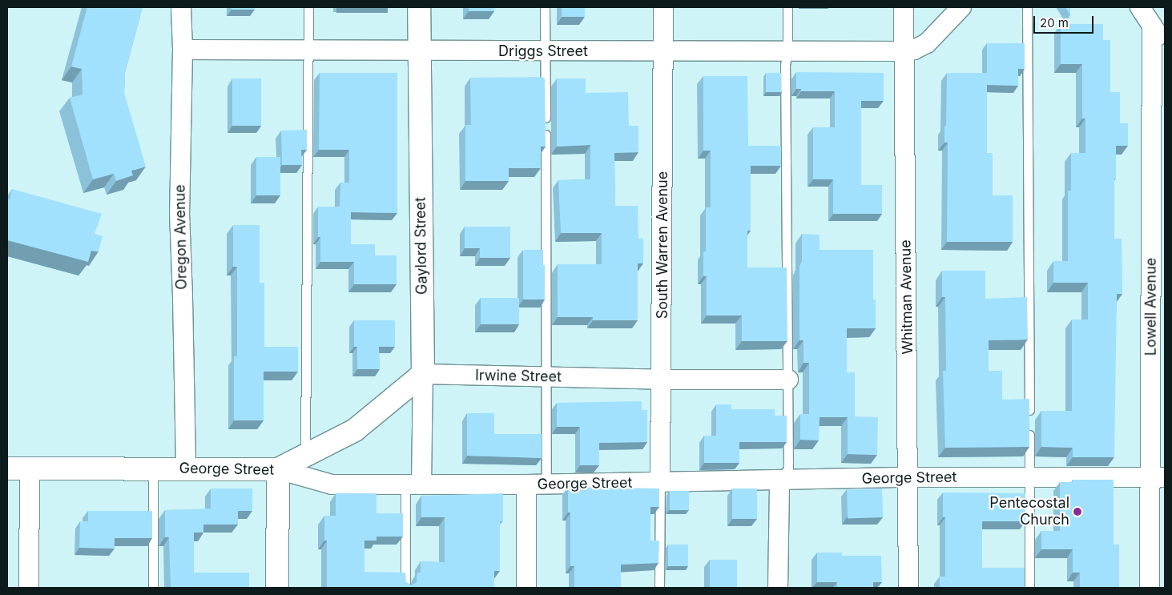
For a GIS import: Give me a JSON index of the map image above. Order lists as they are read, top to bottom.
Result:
{
  "streets": {
    "street": [
      "Driggs Street",
      "Oregon Avenue",
      "South Warren Avenue",
      "Gaylord Street",
      "Whitman Avenue",
      "Lowell Avenue",
      "Irwine Street",
      "George Street"
    ]
  },
  "crossings": [
    ["Driggs Street", "Oregon Avenue"],
    ["Driggs Street", "South Warren Avenue"],
    ["Driggs Street", "Gaylord Street"],
    ["Driggs Street", "Whitman Avenue"],
    ["Oregon Avenue", "George Street"],
    ["South Warren Avenue", "Irwine Street"],
    ["South Warren Avenue", "George Street"],
    ["Gaylord Street", "Irwine Street"],
    ["Gaylord Street", "George Street"],
    ["Whitman Avenue", "George Street"],
    ["Lowell Avenue", "George Street"]
  ],
  "places": ["Pentecostal Church"],
  "scale_bar": "20 m"
}
